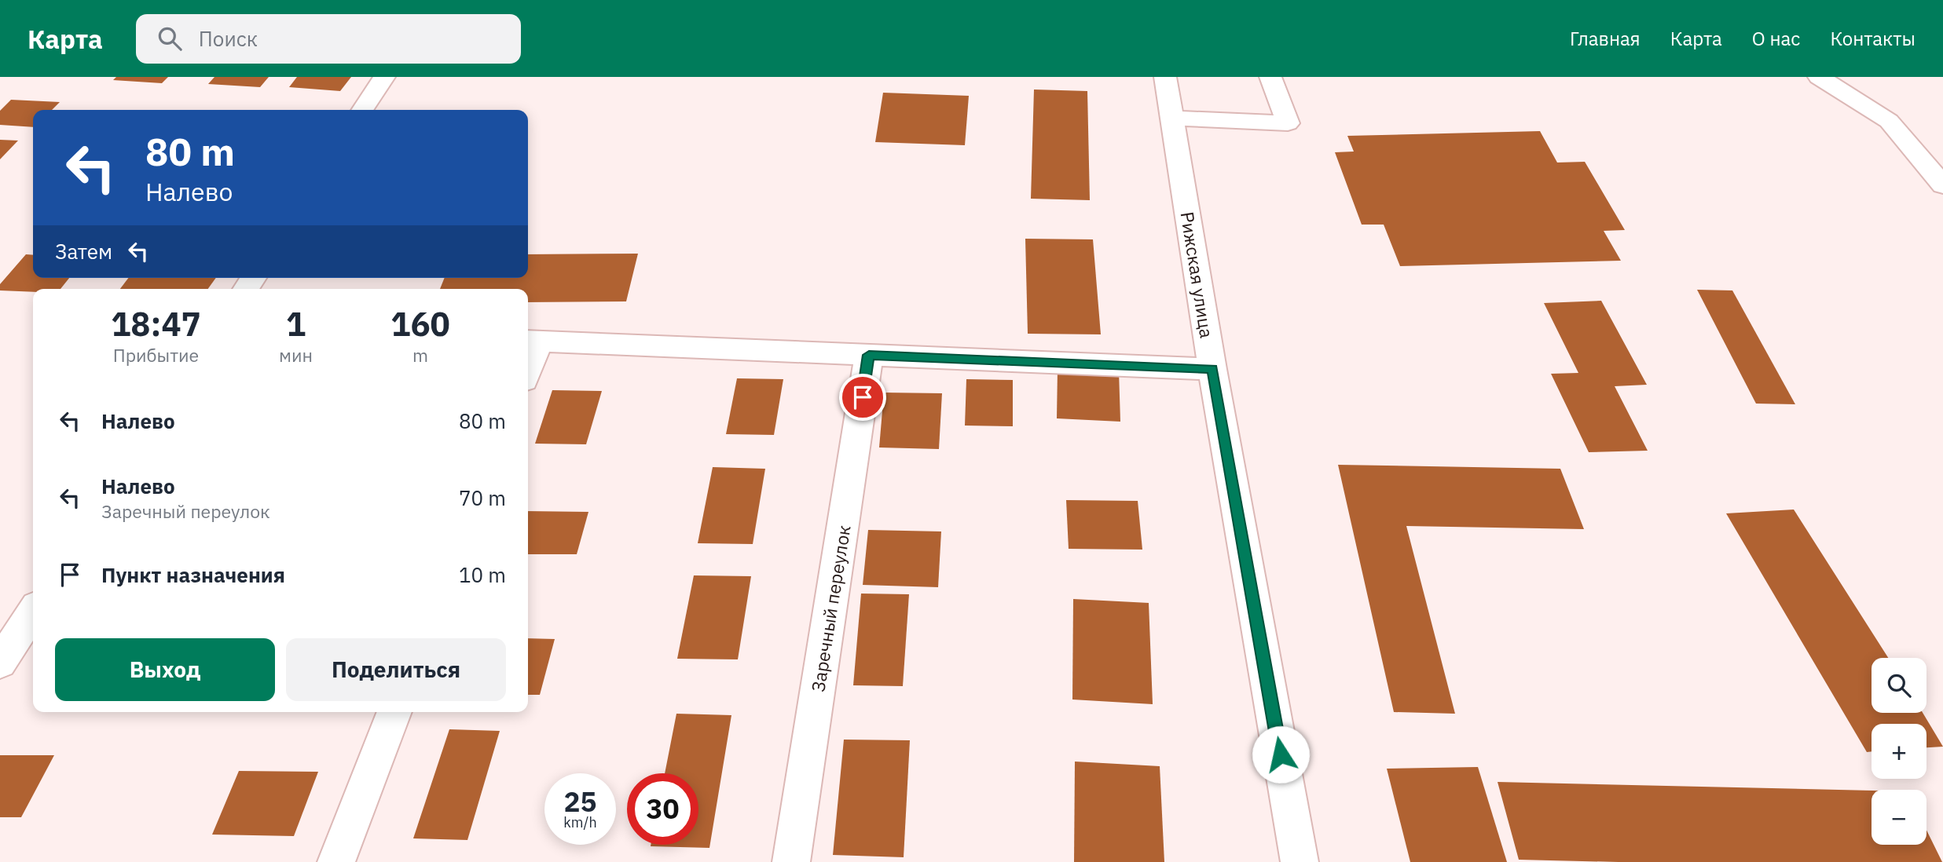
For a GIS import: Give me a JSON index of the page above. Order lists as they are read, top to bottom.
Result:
{
  "streets": {
    "street": ["Рижская улица", "Заречный переулок"]
  },
  "page": {
    "header": "Карта",
    "search": "Поиск",
    "nav": [
      "Главная",
      "Карта",
      "О нас",
      "Контакты"
    ],
    "turn": ["80 m", "Налево"],
    "then": "Затем",
    "eta": [
      "18:47",
      "Прибытие",
      "1",
      "мин",
      "160",
      "m"
    ],
    "list": [
      {
        "name": "Налево",
        "value": "80 m"
      },
      {
        "name": "Налево",
        "note": "Заречный переулок",
        "value": "70 m"
      },
      {
        "name": "Пункт назначения",
        "value": "10 m"
      }
    ],
    "buttons": ["Выход", "Поделиться"],
    "map_buttons": ["+", "−"],
    "speed": "25 km/h",
    "limit": "30"
  }
}
